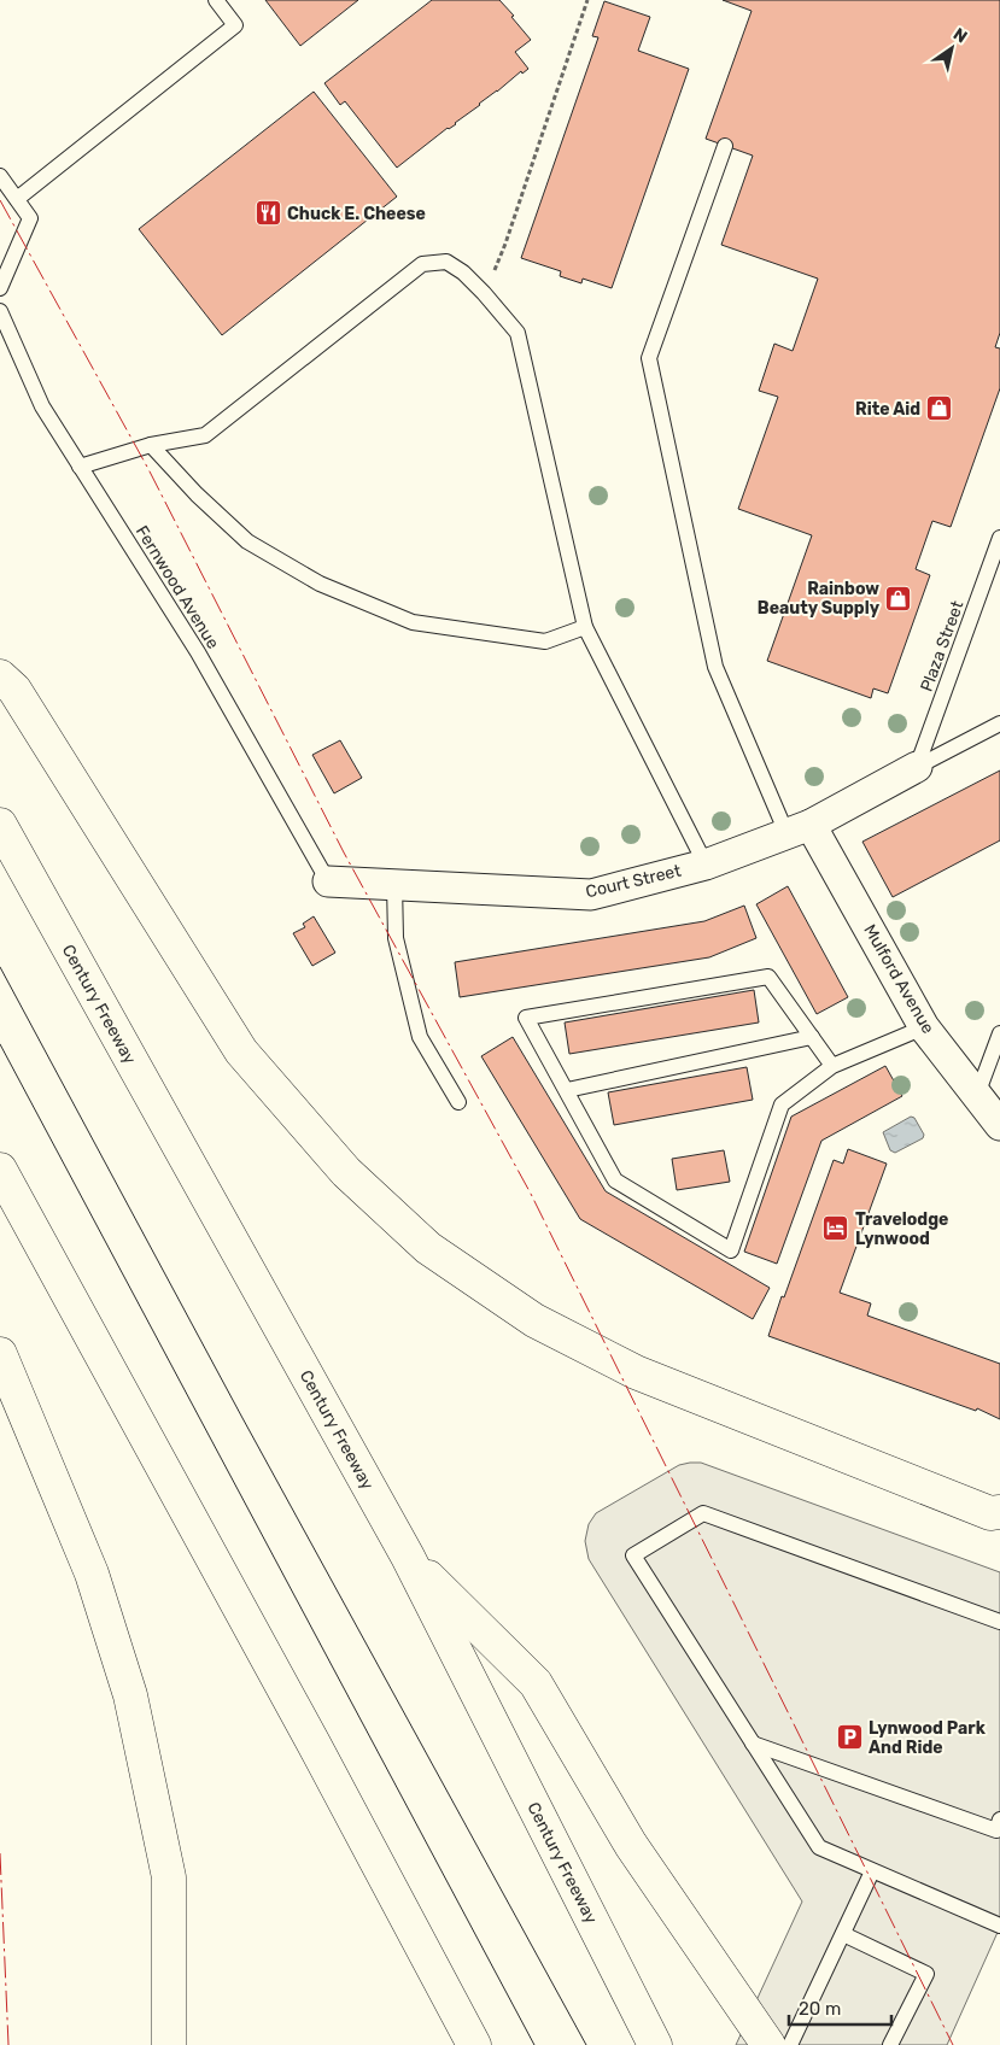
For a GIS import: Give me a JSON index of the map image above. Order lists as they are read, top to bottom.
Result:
{
  "streets": {
    "highway": ["Century Freeway"],
    "street": ["Court Street", "Mulford Avenue"],
    "lane": ["Fernwood Avenue", "Plaza Street"]
  },
  "crossings": [
    ["Fernwood Avenue", "Court Street"],
    ["Plaza Street", "Court Street"],
    ["Court Street", "Mulford Avenue"]
  ],
  "places": {
    "restaurant": ["Chuck E. Cheese"],
    "shop": ["Rite Aid", "Rainbow Beauty Supply"],
    "hotel": ["Travelodge Lynwood"],
    "parking": ["Lynwood Park And Ride"]
  },
  "scale_bar": "20 m",
  "north": "top right"
}
